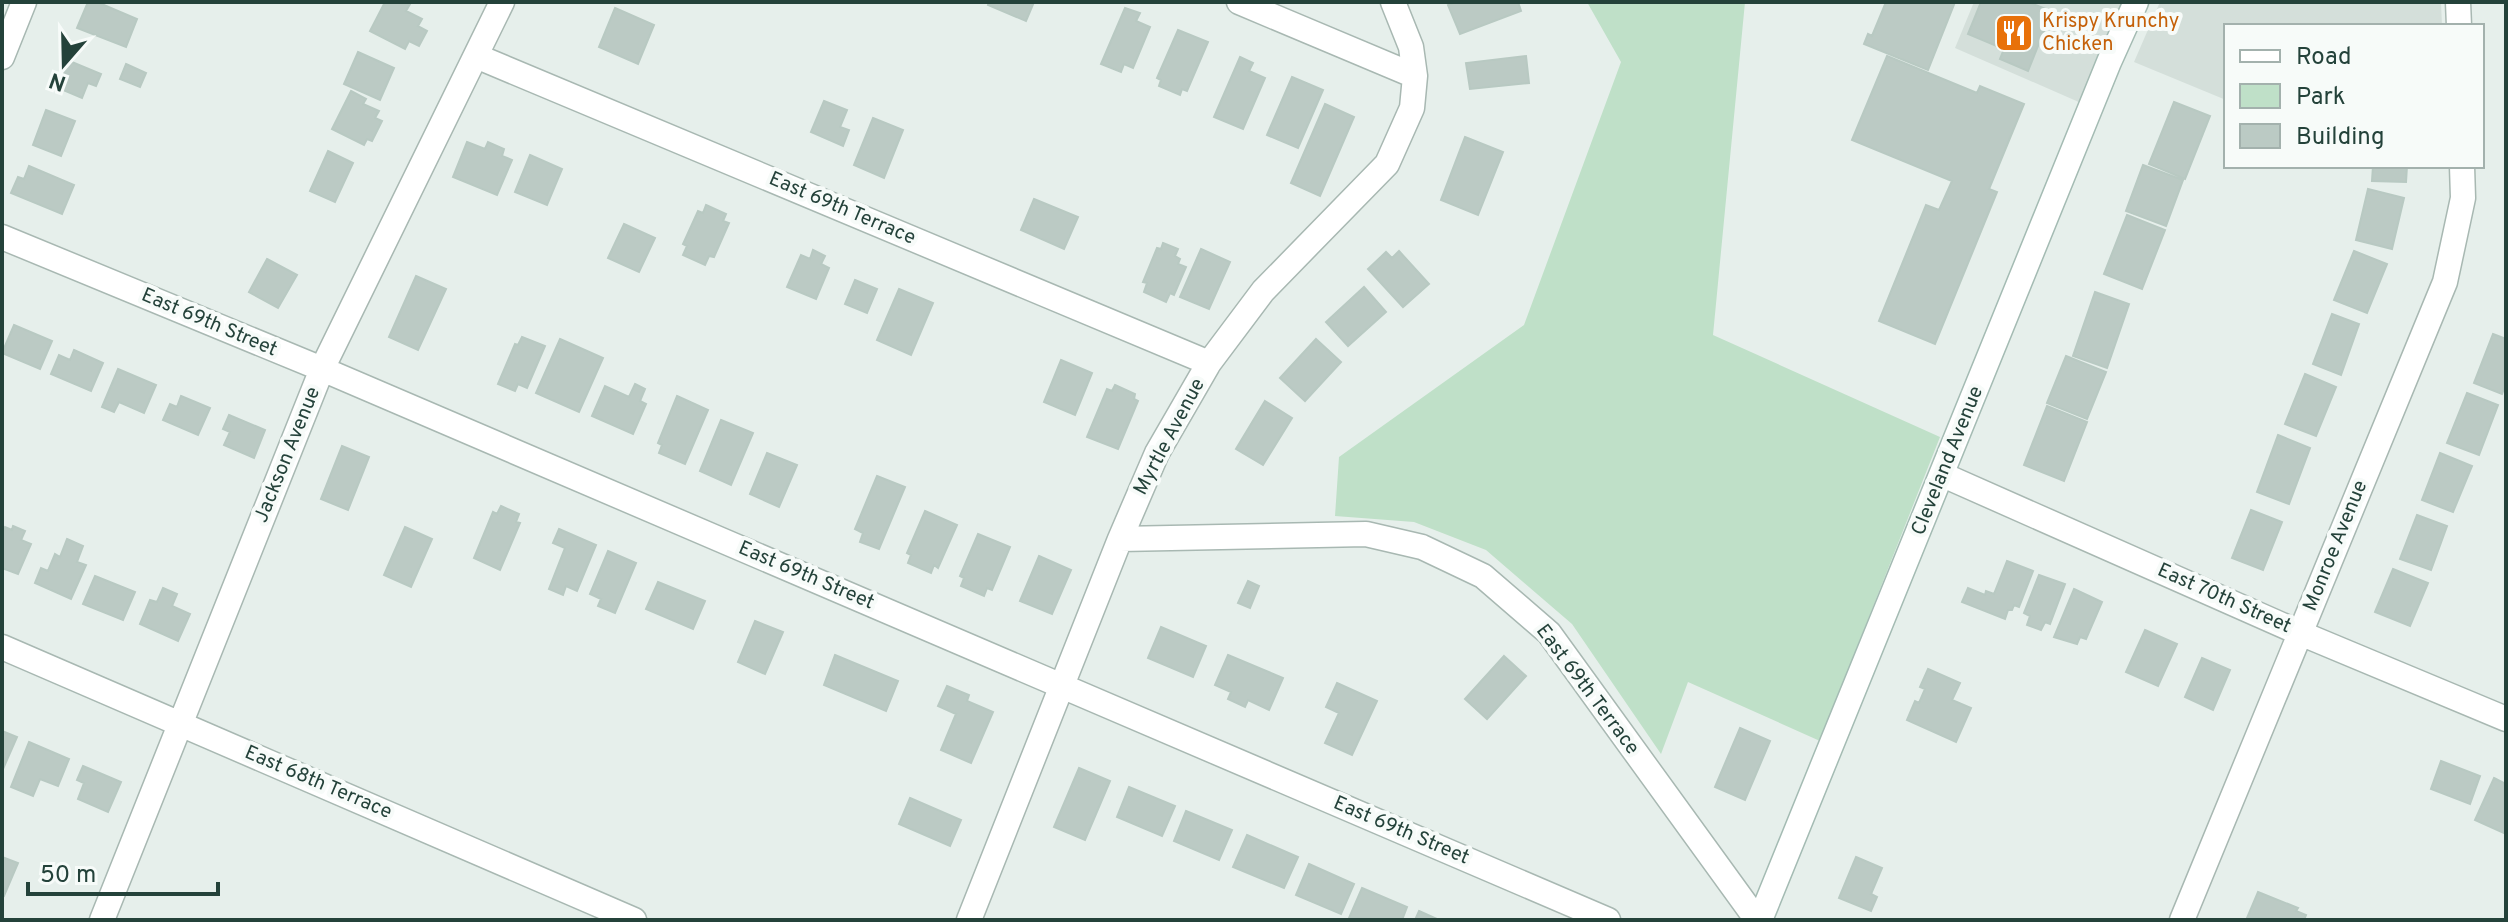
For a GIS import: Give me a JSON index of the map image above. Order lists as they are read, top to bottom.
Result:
{
  "streets": {
    "street": [
      "East 69th Terrace",
      "East 69th Street",
      "Myrtle Avenue",
      "Jackson Avenue",
      "Cleveland Avenue",
      "Monroe Avenue",
      "East 70th Street",
      "East 68th Terrace"
    ]
  },
  "crossings": [
    ["East 69th Terrace", "Myrtle Avenue"],
    ["East 69th Terrace", "Jackson Avenue"],
    ["East 69th Terrace", "Cleveland Avenue"],
    ["East 69th Street", "Myrtle Avenue"],
    ["East 69th Street", "Jackson Avenue"],
    ["Jackson Avenue", "East 68th Terrace"],
    ["Cleveland Avenue", "East 70th Street"],
    ["Monroe Avenue", "East 70th Street"]
  ],
  "places": {
    "restaurant": ["Krispy Krunchy Chicken"]
  },
  "legend": ["Road", "Park", "Building"],
  "scale_bar": "50 m",
  "north": "bottom"
}
